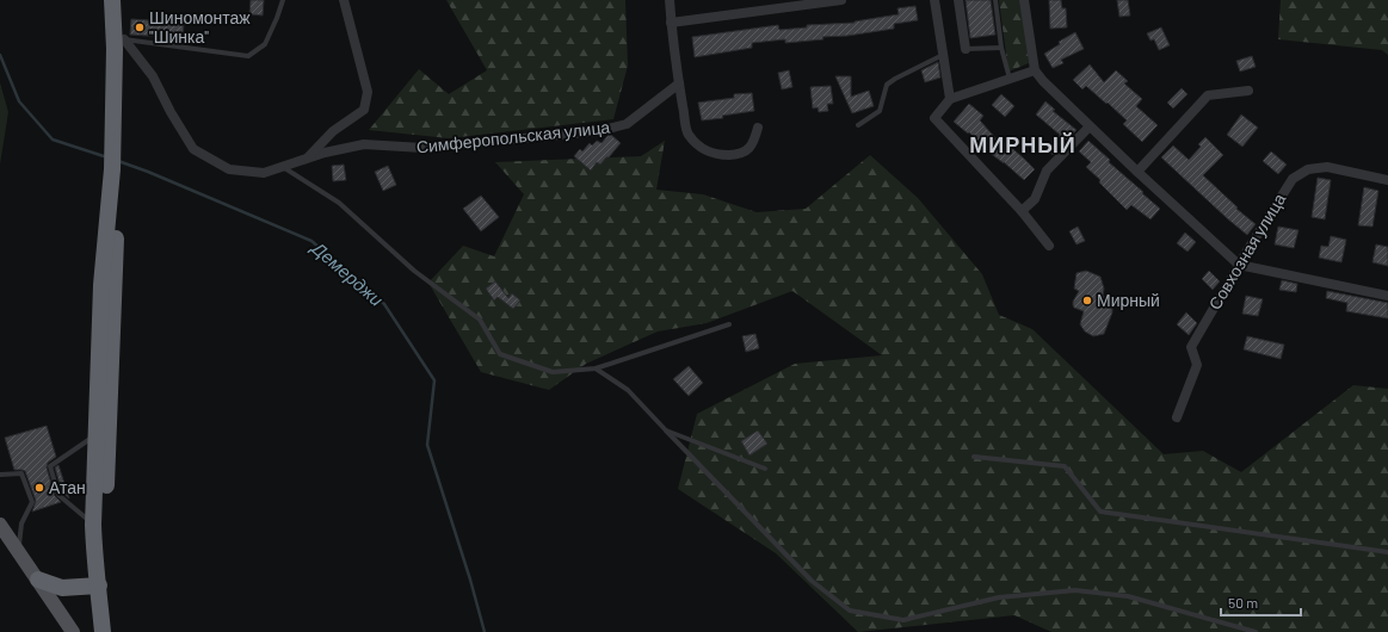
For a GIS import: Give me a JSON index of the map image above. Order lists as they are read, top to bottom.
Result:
{
  "streets": {
    "street": ["Симферопольская улица", "Совхозная улица"]
  },
  "districts": ["МИРНЫЙ"],
  "water": ["Демерджи"],
  "places": ["Шиномонтаж \"Шинка\"", "Мирный", "Атан"],
  "scale_bar": "50 m"
}
